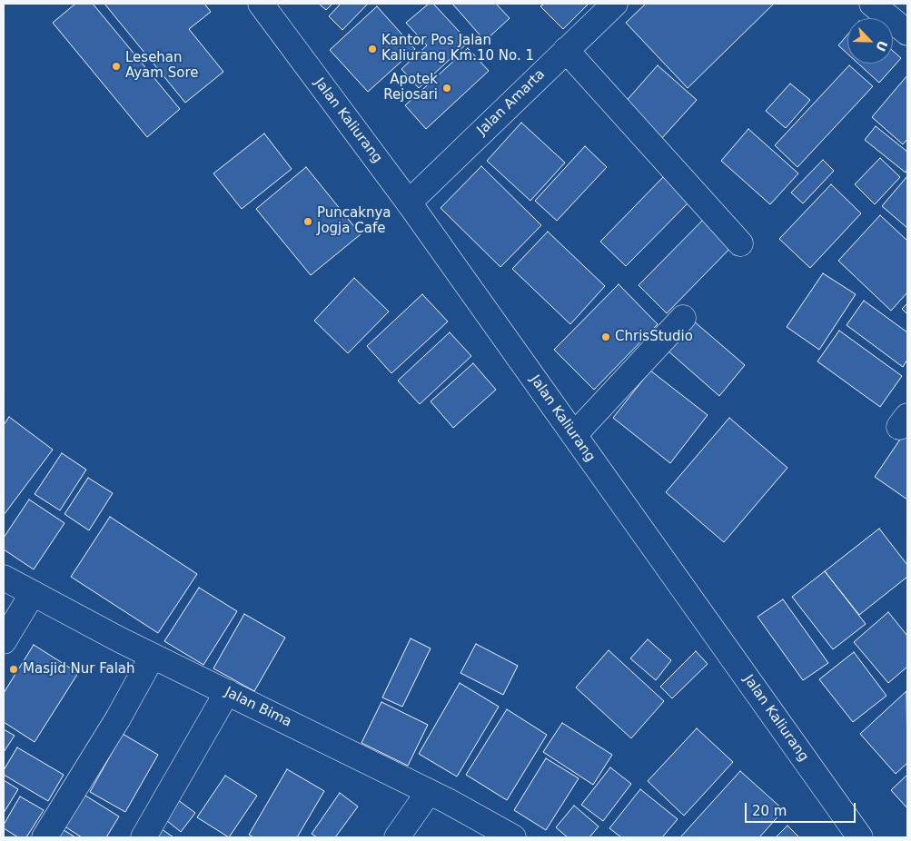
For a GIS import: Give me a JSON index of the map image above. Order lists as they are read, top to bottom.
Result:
{
  "streets": {
    "street": ["Jalan Amarta", "Jalan Kaliurang", "Jalan Bima"]
  },
  "crossings": [
    ["Jalan Amarta", "Jalan Kaliurang"]
  ],
  "places": [
    "Kantor Pos Jalan Kaliurang Km.10 No. 1",
    "Lesehan Ayam Sore",
    "Apotek Rejosari",
    "Puncaknya Jogja Cafe",
    "ChrisStudio",
    "Masjid Nur Falah"
  ],
  "scale_bar": "20 m",
  "north": "bottom right"
}
